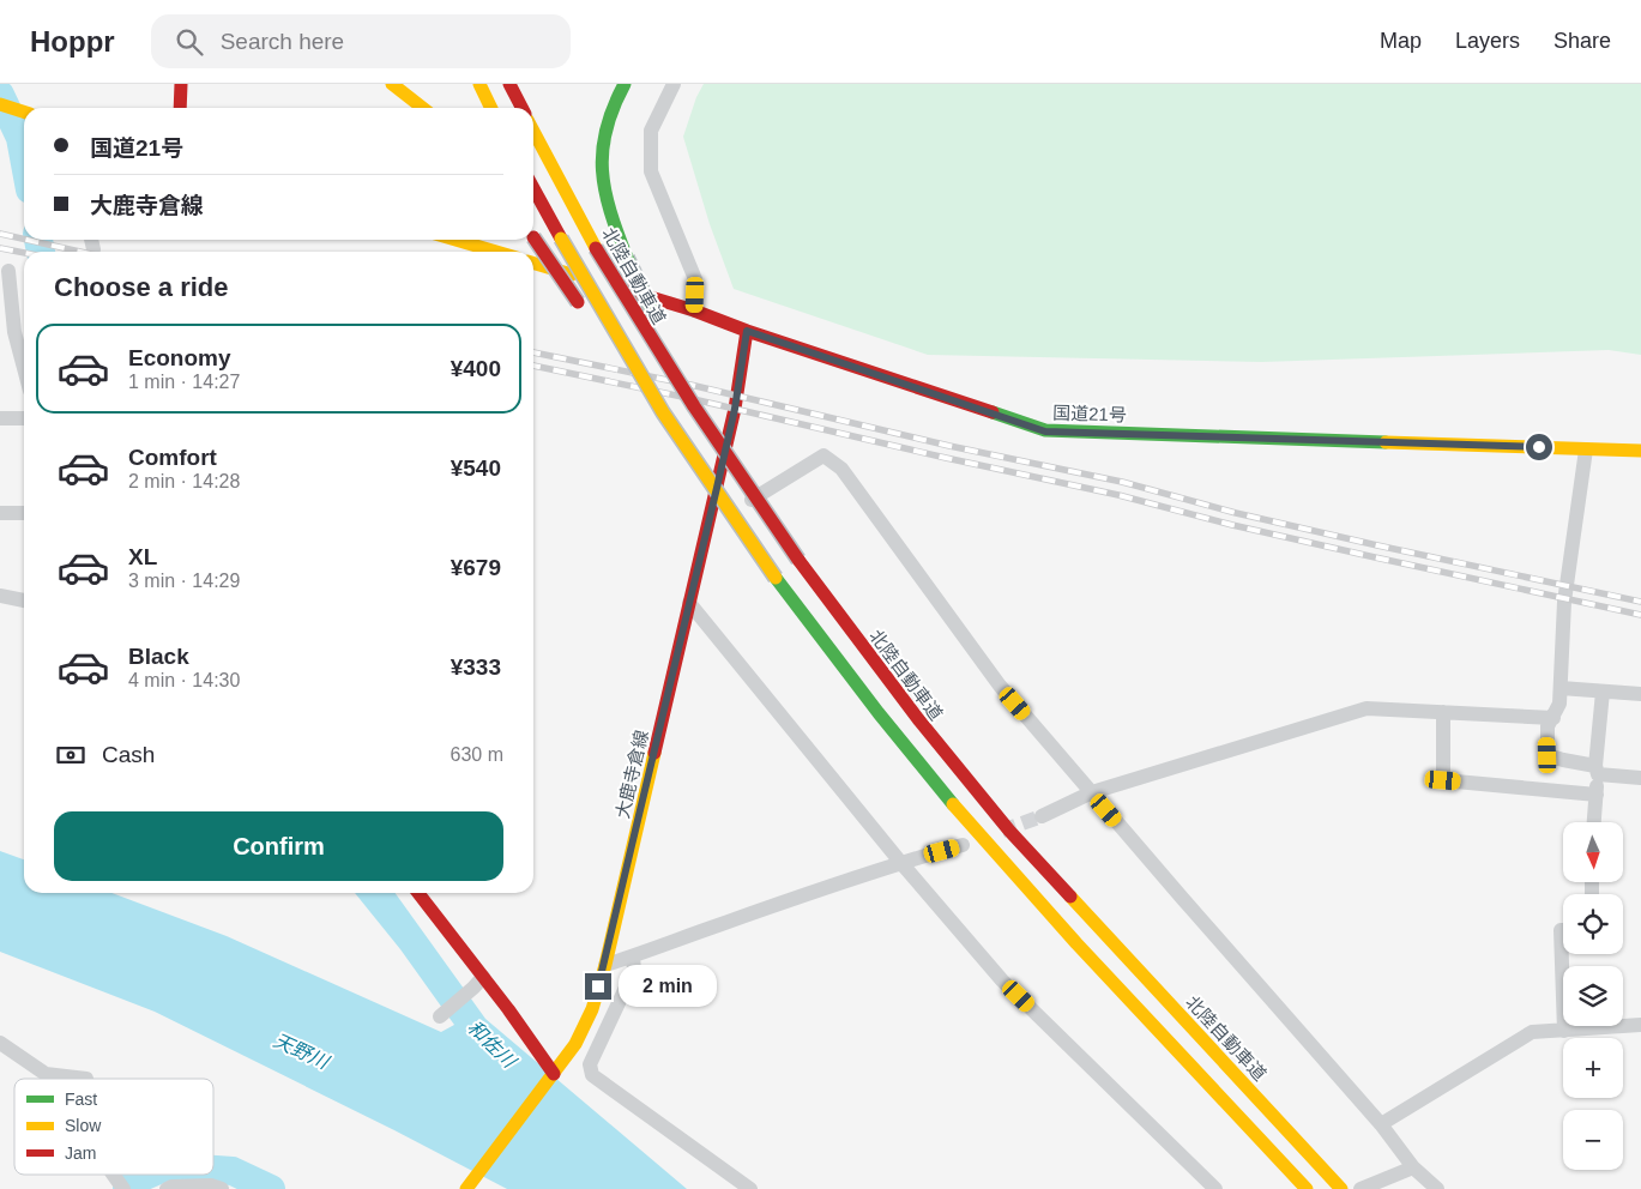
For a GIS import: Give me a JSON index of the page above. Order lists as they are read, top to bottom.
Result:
{
  "streets": {
    "main road": ["北陸自動車道", "国道21号", "大鹿寺倉線"]
  },
  "crossings": [
    ["国道21号", "大鹿寺倉線"]
  ],
  "water": ["和佐川", "天野川"],
  "legend": ["Fast", "Slow", "Jam"],
  "north": "bottom",
  "page": {
    "header": "Hoppr",
    "search": "Search here",
    "nav": ["Map", "Layers", "Share"],
    "banner": ["国道21号", "大鹿寺倉線"],
    "heading": "Choose a ride",
    "list": [
      {
        "name": "Economy",
        "note": "1 min · 14:27",
        "value": "¥400"
      },
      {
        "name": "Comfort",
        "note": "2 min · 14:28",
        "value": "¥540"
      },
      {
        "name": "XL",
        "note": "3 min · 14:29",
        "value": "¥679"
      },
      {
        "name": "Black",
        "note": "4 min · 14:30",
        "value": "¥333"
      }
    ],
    "pay": ["Cash", "630 m"],
    "buttons": "Confirm",
    "map_buttons": ["+", "−"],
    "bubble": "2 min"
  }
}
